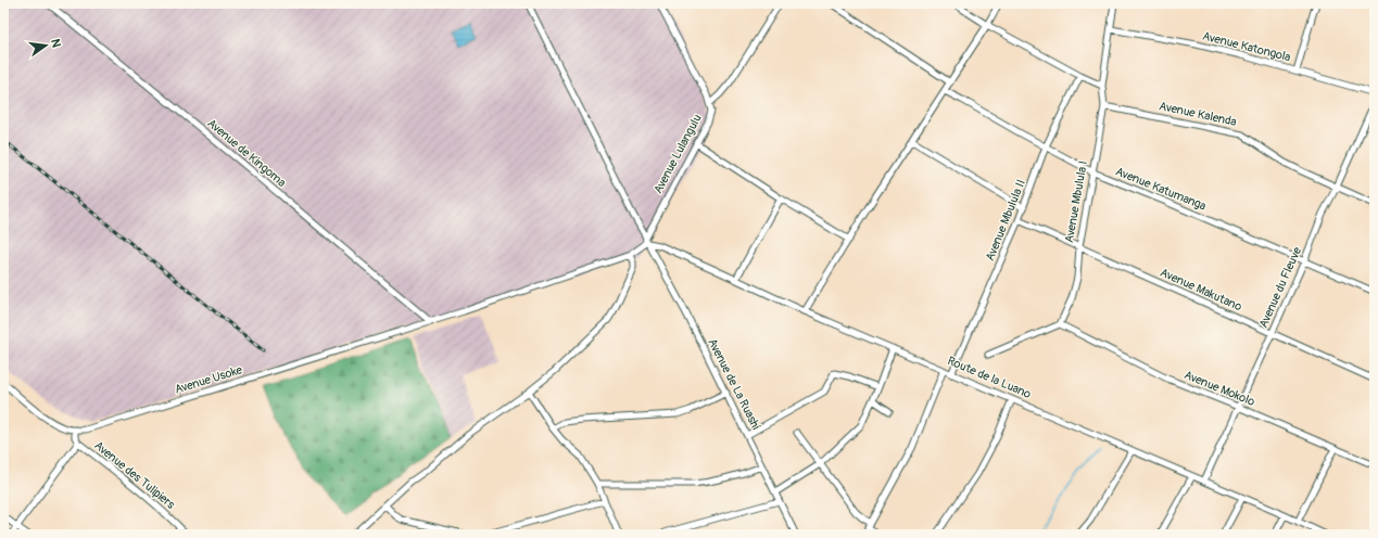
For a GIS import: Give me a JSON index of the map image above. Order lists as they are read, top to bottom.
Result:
{
  "streets": {
    "street": [
      "Avenue Katongola",
      "Avenue Kalenda",
      "Avenue de Kingoma",
      "Avenue Lulangulu",
      "Avenue Katumanga",
      "Avenue Mbulula I",
      "Avenue Mbulula II",
      "Avenue du Fleuve",
      "Avenue Makutano",
      "Route de la Luano",
      "Avenue Usoke",
      "Avenue de La Ruashi",
      "Avenue Mokolo",
      "Avenue des Tulipiers"
    ]
  },
  "crossings": [
    ["Avenue Katongola", "Avenue Mbulula I"],
    ["Avenue Kalenda", "Avenue Mbulula I"],
    ["Avenue Kalenda", "Avenue du Fleuve"],
    ["Avenue de Kingoma", "Avenue Usoke"],
    ["Avenue Lulangulu", "Route de la Luano"],
    ["Avenue Lulangulu", "Avenue Usoke"],
    ["Avenue Lulangulu", "Avenue de La Ruashi"],
    ["Avenue Katumanga", "Avenue Mbulula I"],
    ["Avenue Katumanga", "Avenue Mbulula II"],
    ["Avenue Katumanga", "Avenue du Fleuve"],
    ["Avenue Mbulula I", "Avenue Makutano"],
    ["Avenue Mbulula I", "Avenue Mokolo"],
    ["Avenue Mbulula II", "Avenue Makutano"],
    ["Avenue Mbulula II", "Route de la Luano"],
    ["Avenue du Fleuve", "Avenue Makutano"],
    ["Avenue du Fleuve", "Route de la Luano"],
    ["Avenue du Fleuve", "Avenue Mokolo"],
    ["Route de la Luano", "Avenue Usoke"],
    ["Route de la Luano", "Avenue de La Ruashi"],
    ["Avenue Usoke", "Avenue de La Ruashi"],
    ["Avenue Usoke", "Avenue des Tulipiers"]
  ],
  "north": "right"
}
